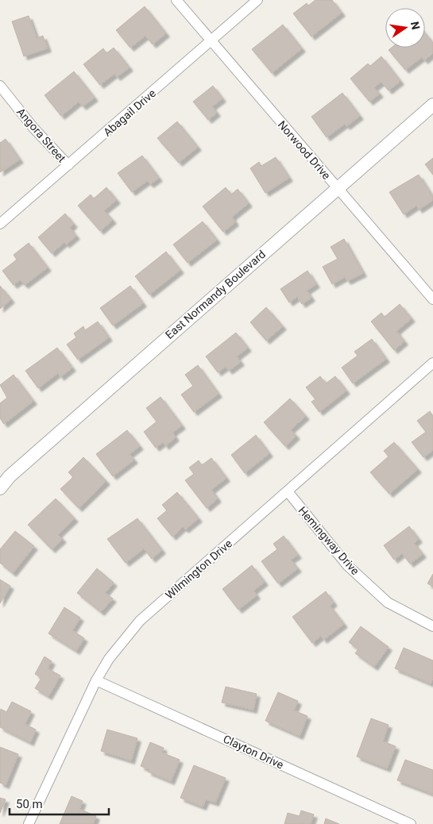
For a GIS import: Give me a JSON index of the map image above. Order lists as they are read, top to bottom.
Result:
{
  "streets": {
    "street": [
      "Abagail Drive",
      "Angora Street",
      "Norwood Drive",
      "East Normandy Boulevard",
      "Hemingway Drive",
      "Wilmington Drive",
      "Clayton Drive"
    ]
  },
  "crossings": [
    ["Abagail Drive", "Angora Street"],
    ["Abagail Drive", "Norwood Drive"],
    ["Norwood Drive", "East Normandy Boulevard"],
    ["Hemingway Drive", "Wilmington Drive"],
    ["Wilmington Drive", "Clayton Drive"]
  ],
  "scale_bar": "50 m",
  "north": "right"
}
